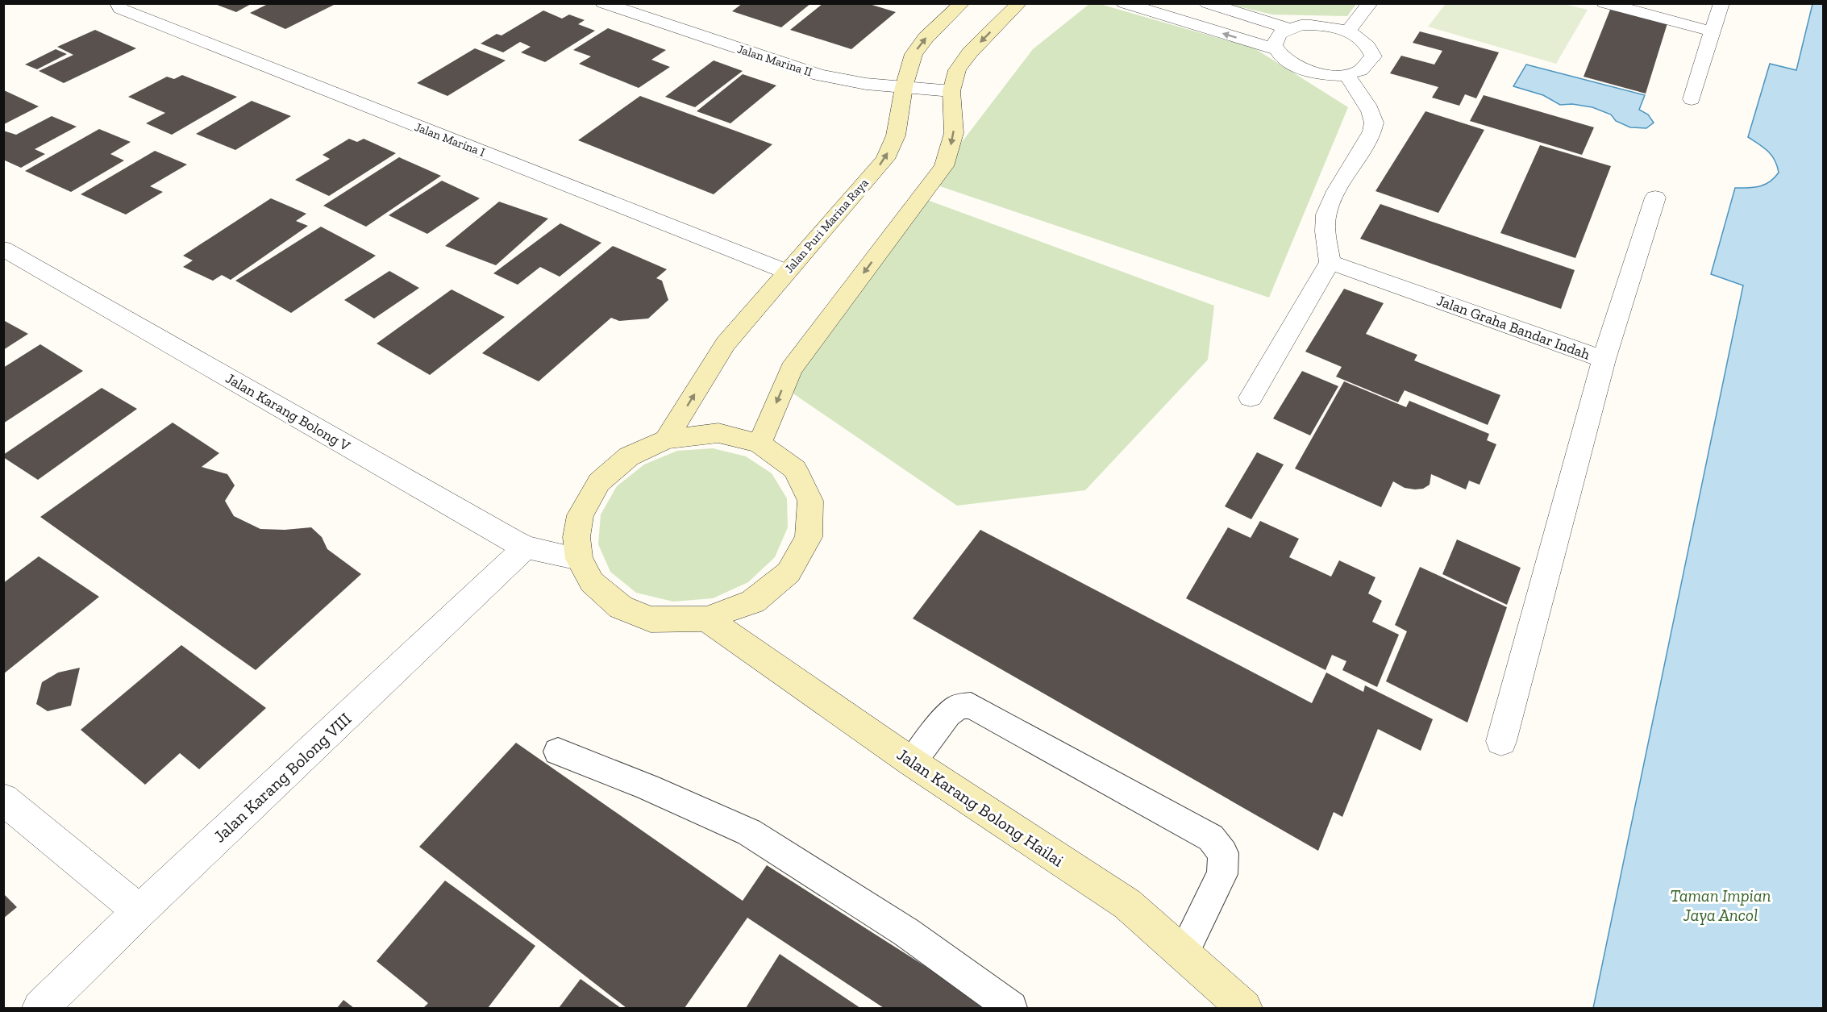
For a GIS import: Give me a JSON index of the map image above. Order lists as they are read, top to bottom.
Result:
{
  "streets": {
    "street": [
      "Jalan Marina II",
      "Jalan Marina I",
      "Jalan Puri Marina Raya",
      "Jalan Graha Bandar Indah",
      "Jalan Karang Bolong V",
      "Jalan Karang Bolong VIII",
      "Jalan Karang Bolong Hailai"
    ]
  },
  "crossings": [
    ["Jalan Marina II", "Jalan Puri Marina Raya"],
    ["Jalan Marina I", "Jalan Puri Marina Raya"],
    ["Jalan Karang Bolong V", "Jalan Karang Bolong VIII"]
  ],
  "parks": ["Taman Impian Jaya Ancol"]
}
